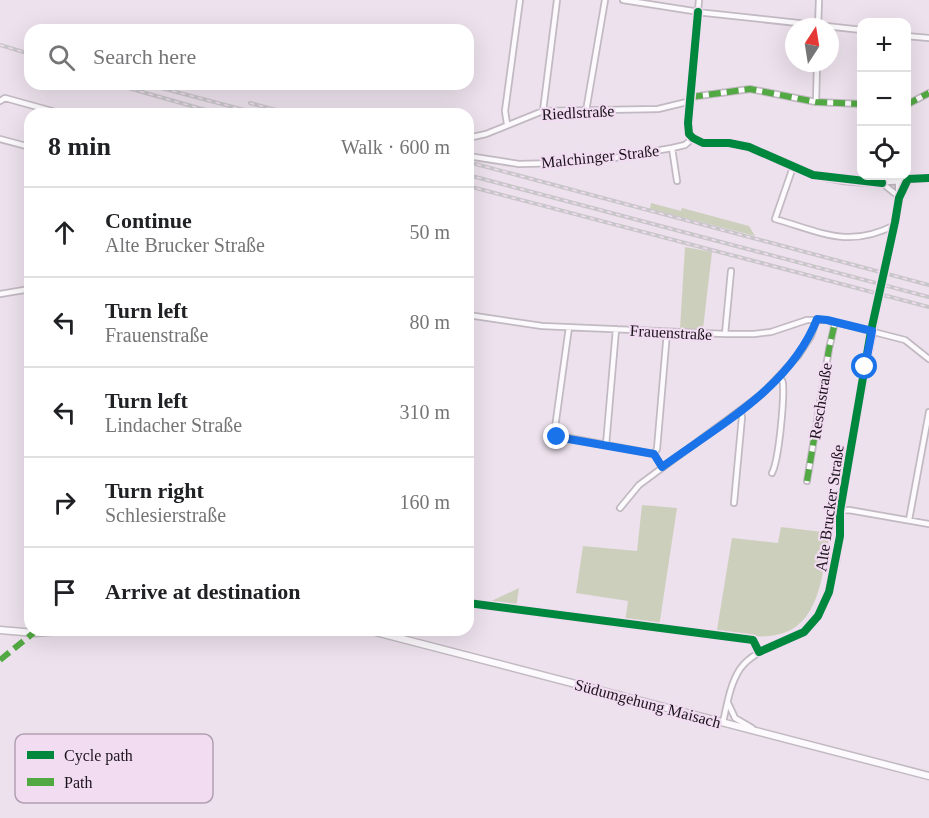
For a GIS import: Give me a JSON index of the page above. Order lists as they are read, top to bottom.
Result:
{
  "streets": {
    "main road": ["Südumgehung Maisach"],
    "street": [
      "Riedlstraße",
      "Malchinger Straße",
      "Frauenstraße",
      "Reschstraße",
      "Alte Brucker Straße"
    ]
  },
  "crossings": [
    ["Frauenstraße", "Reschstraße"],
    ["Frauenstraße", "Alte Brucker Straße"]
  ],
  "legend": ["Cycle path", "Path"],
  "north": "top",
  "page": {
    "map_buttons": ["+", "−"],
    "search": "Search here",
    "heading": ["8 min", "Walk · 600 m"],
    "list": [
      ["Continue", "Alte Brucker Straße", "50 m"],
      ["Turn left", "Frauenstraße", "80 m"],
      ["Turn left", "Lindacher Straße", "310 m"],
      ["Turn right", "Schlesierstraße", "160 m"],
      "Arrive at destination"
    ]
  }
}
